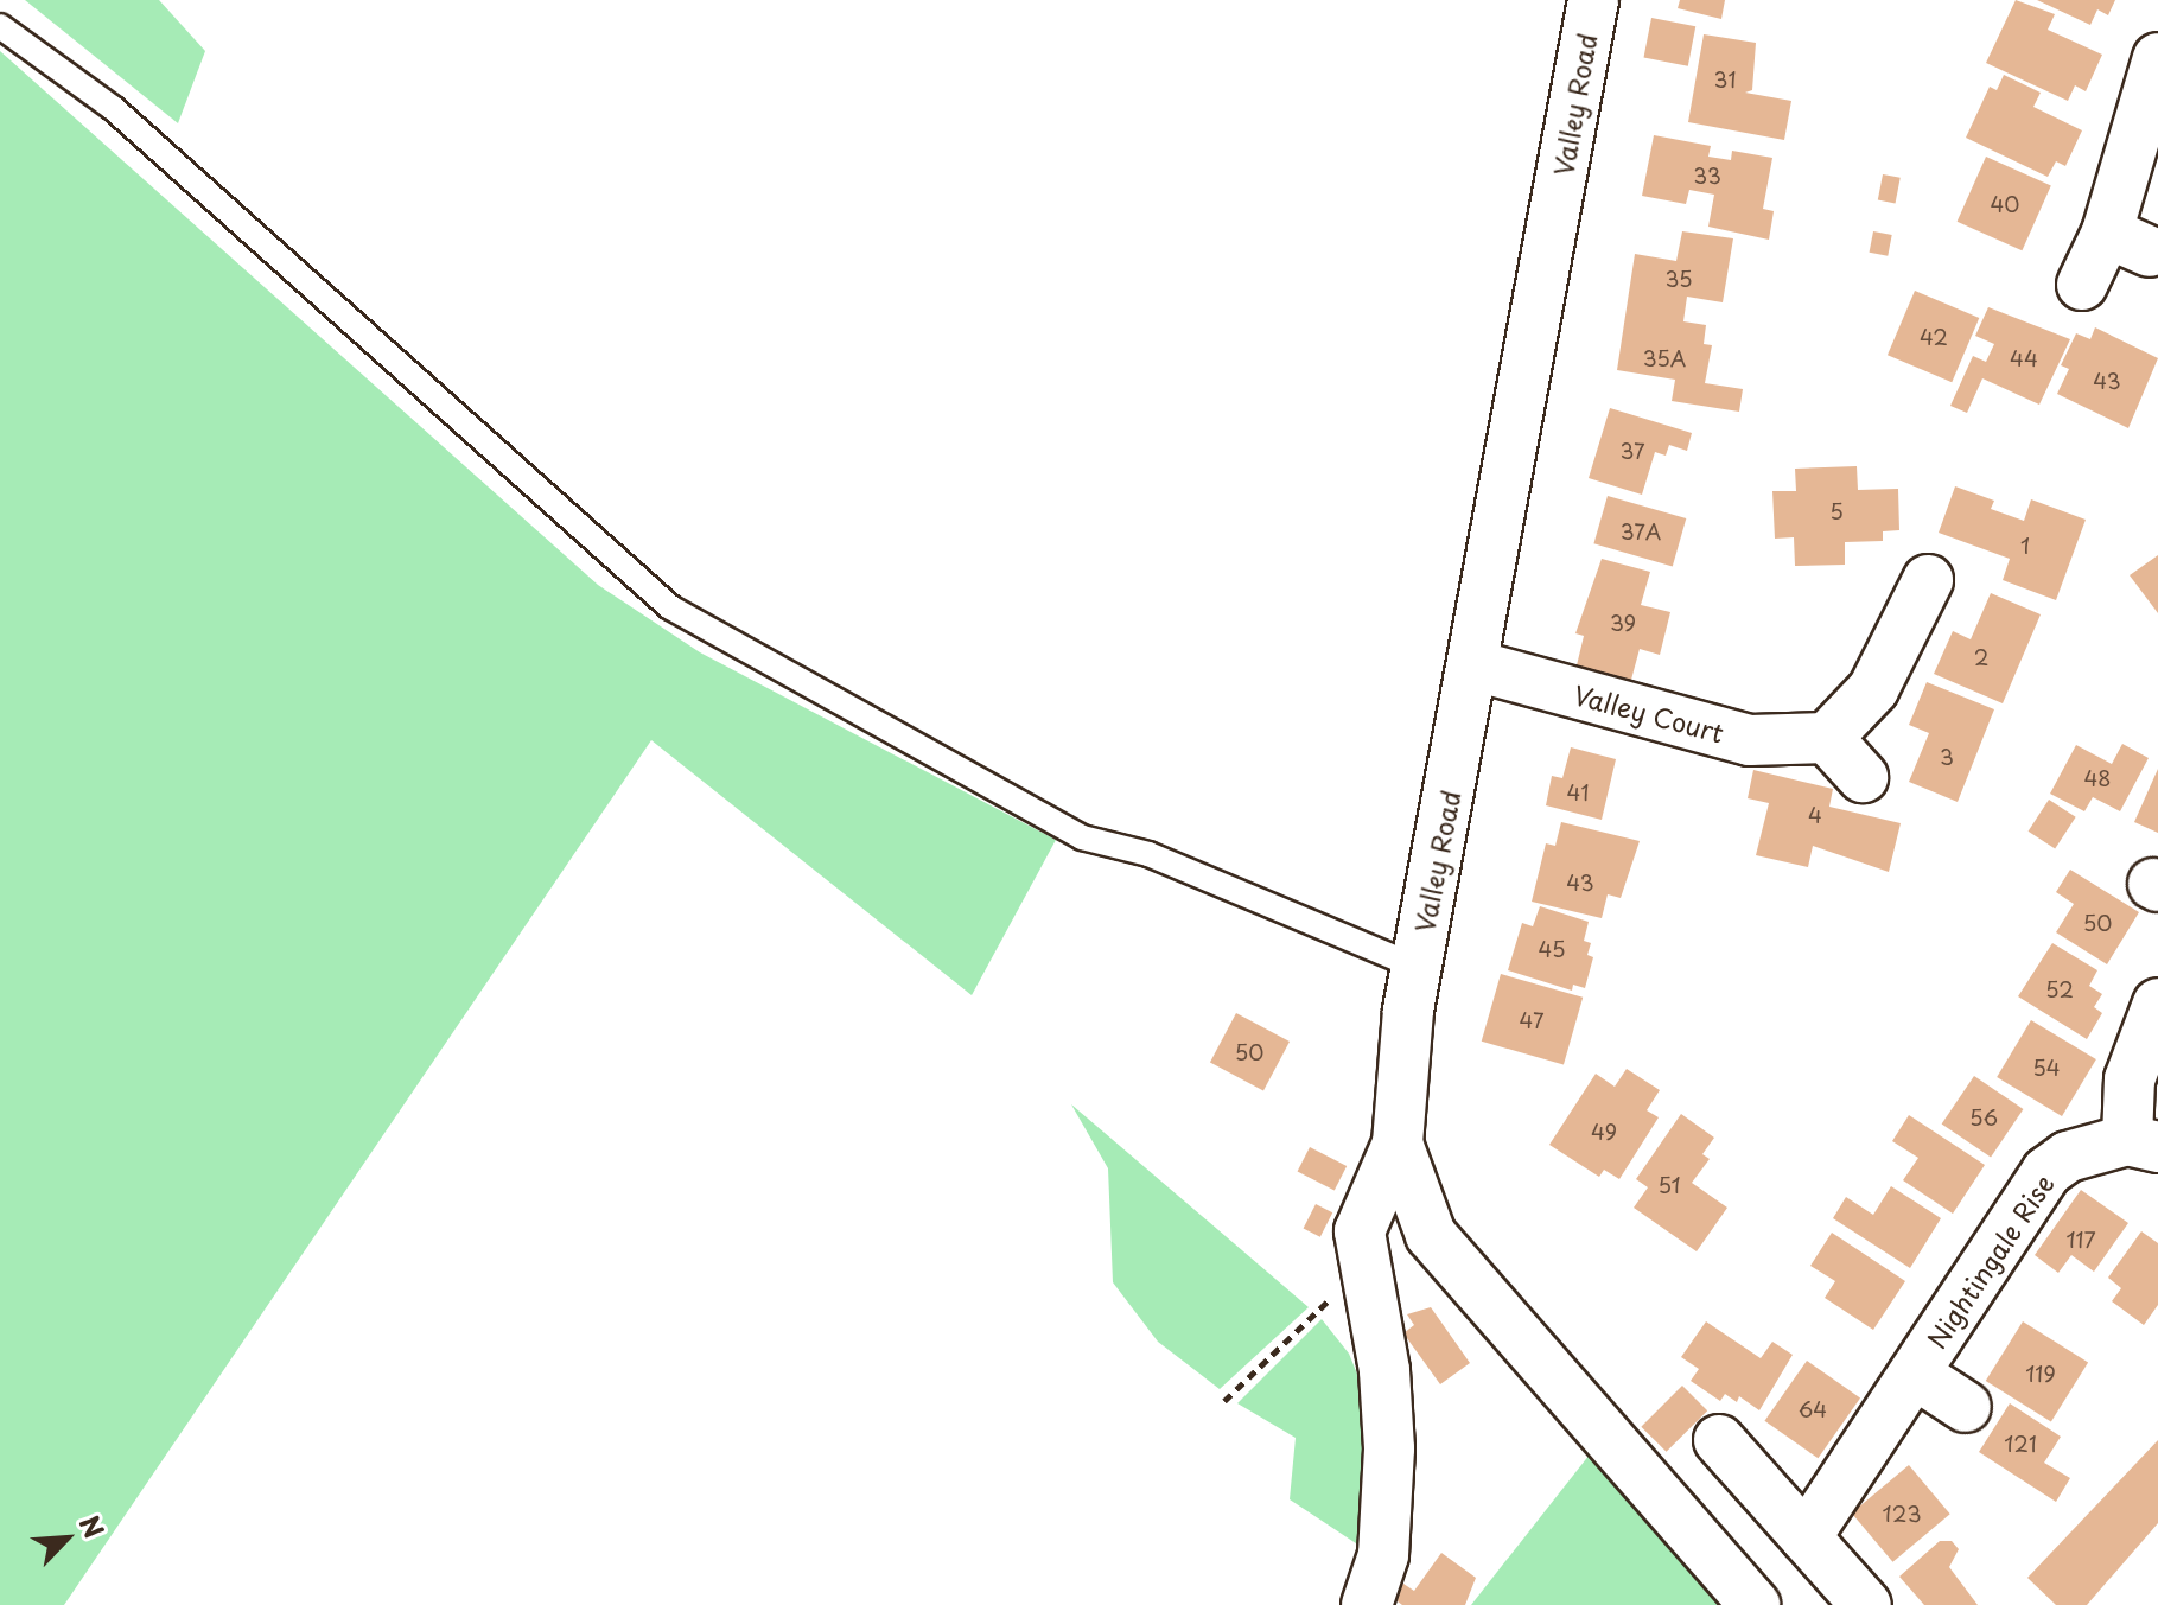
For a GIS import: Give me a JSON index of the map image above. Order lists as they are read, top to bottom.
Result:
{
  "streets": {
    "street": ["Valley Road", "Valley Court", "Nightingale Rise"]
  },
  "crossings": [
    ["Valley Road", "Valley Court"]
  ],
  "house_numbers": [
    "31",
    "33",
    "40",
    "35",
    "42",
    "35A",
    "44",
    "43",
    "37",
    "5",
    "37A",
    "1",
    "39",
    "2",
    "3",
    "48",
    "41",
    "4",
    "43",
    "50",
    "45",
    "52",
    "47",
    "50",
    "54",
    "56",
    "49",
    "51",
    "117",
    "119",
    "64",
    "121",
    "123"
  ],
  "north": "top right"
}
